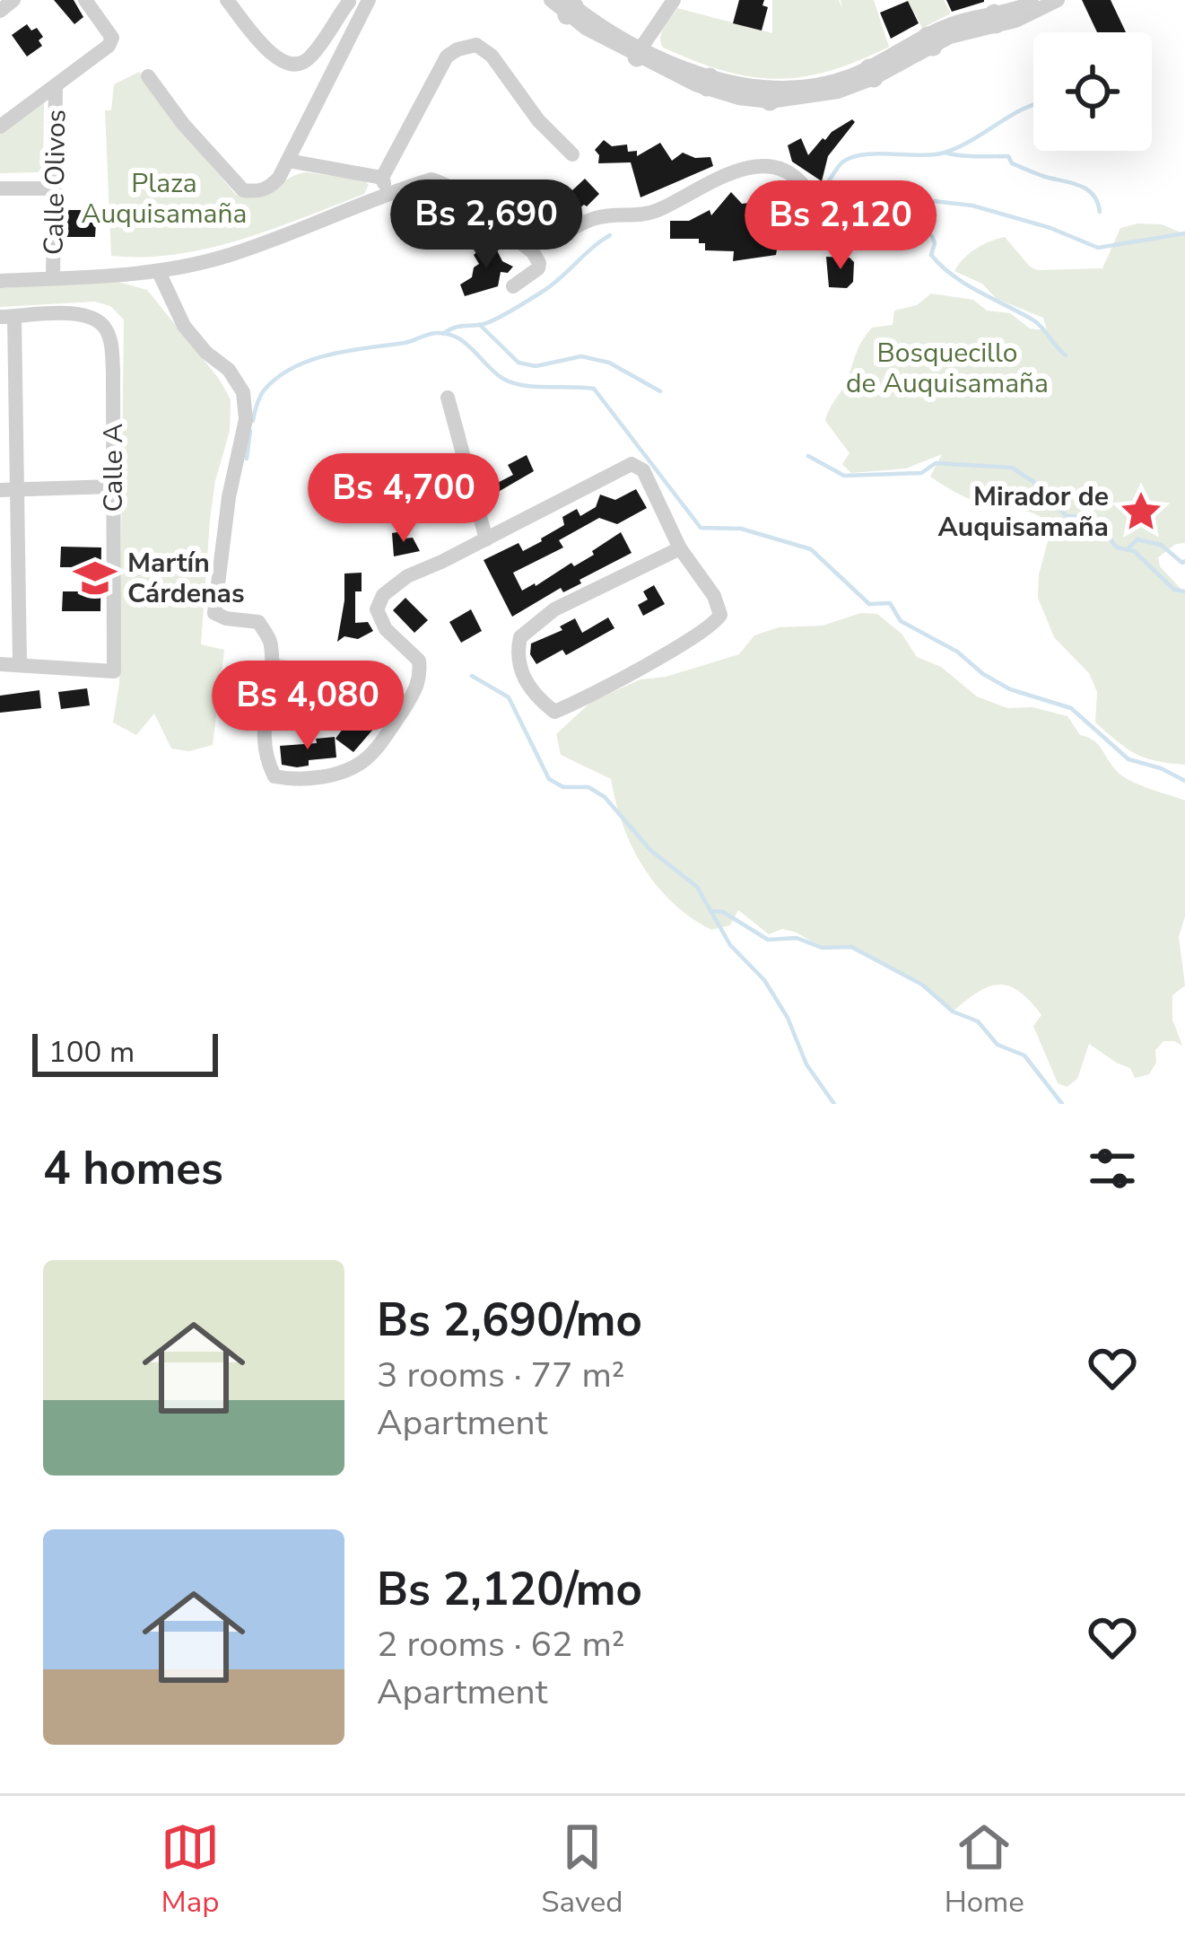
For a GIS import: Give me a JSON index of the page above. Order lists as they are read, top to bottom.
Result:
{
  "streets": {
    "street": ["Calle Olivos", "Calle A"]
  },
  "parks": ["Plaza Auquisamaña", "Bosquecillo de Auquisamaña"],
  "places": {
    "place": ["Mirador de Auquisamaña"],
    "school or university": ["Martín Cárdenas"]
  },
  "scale_bar": "100 m",
  "page": {
    "price": [
      "Bs 2,690",
      "Bs 2,120",
      "Bs 4,700",
      "Bs 4,080"
    ],
    "scale": "100 m",
    "heading": "4 homes",
    "list": [
      {
        "name": "Bs 2,690/mo",
        "note": "3 rooms · 77 m² · Apartment"
      },
      {
        "name": "Bs 2,120/mo",
        "note": "2 rooms · 62 m² · Apartment"
      }
    ],
    "tabs": ["Map", "Saved", "Home"]
  }
}
